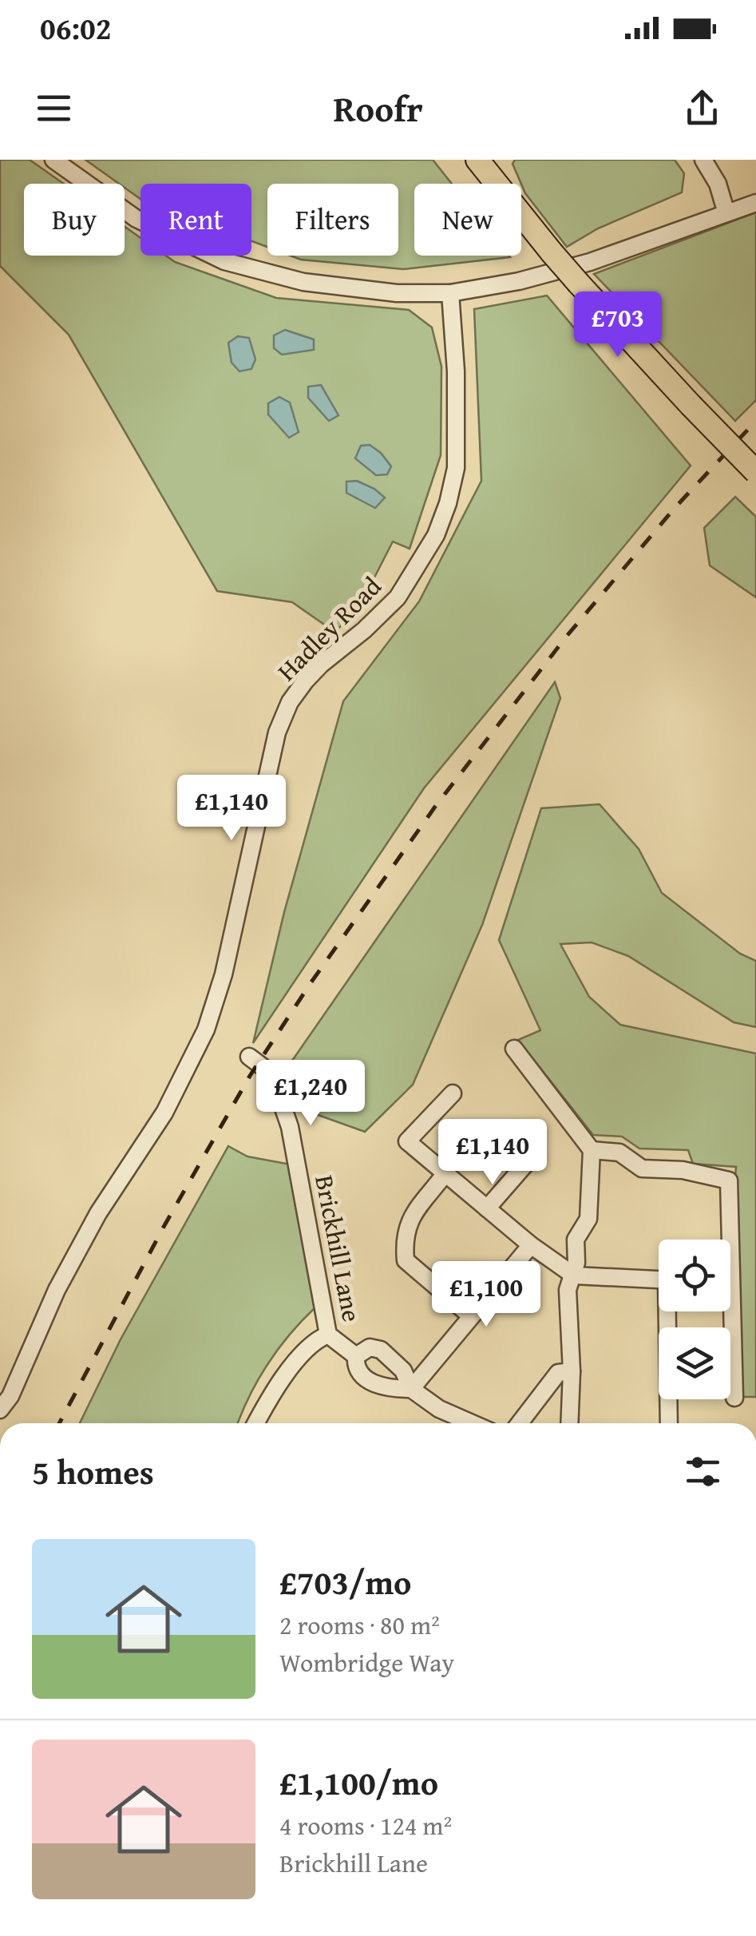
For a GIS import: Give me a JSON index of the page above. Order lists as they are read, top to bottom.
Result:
{
  "streets": {
    "street": ["Hadley Road", "Brickhill Lane"]
  },
  "page": {
    "status": "06:02",
    "header": "Roofr",
    "chip": [
      "Buy",
      "Rent",
      "Filters",
      "New"
    ],
    "price": [
      "£703",
      "£1,140",
      "£1,240",
      "£1,140",
      "£1,100"
    ],
    "heading": "5 homes",
    "list": [
      {
        "name": "£703/mo",
        "note": "2 rooms · 80 m² · Wombridge Way"
      },
      {
        "name": "£1,100/mo",
        "note": "4 rooms · 124 m² · Brickhill Lane"
      }
    ]
  }
}
